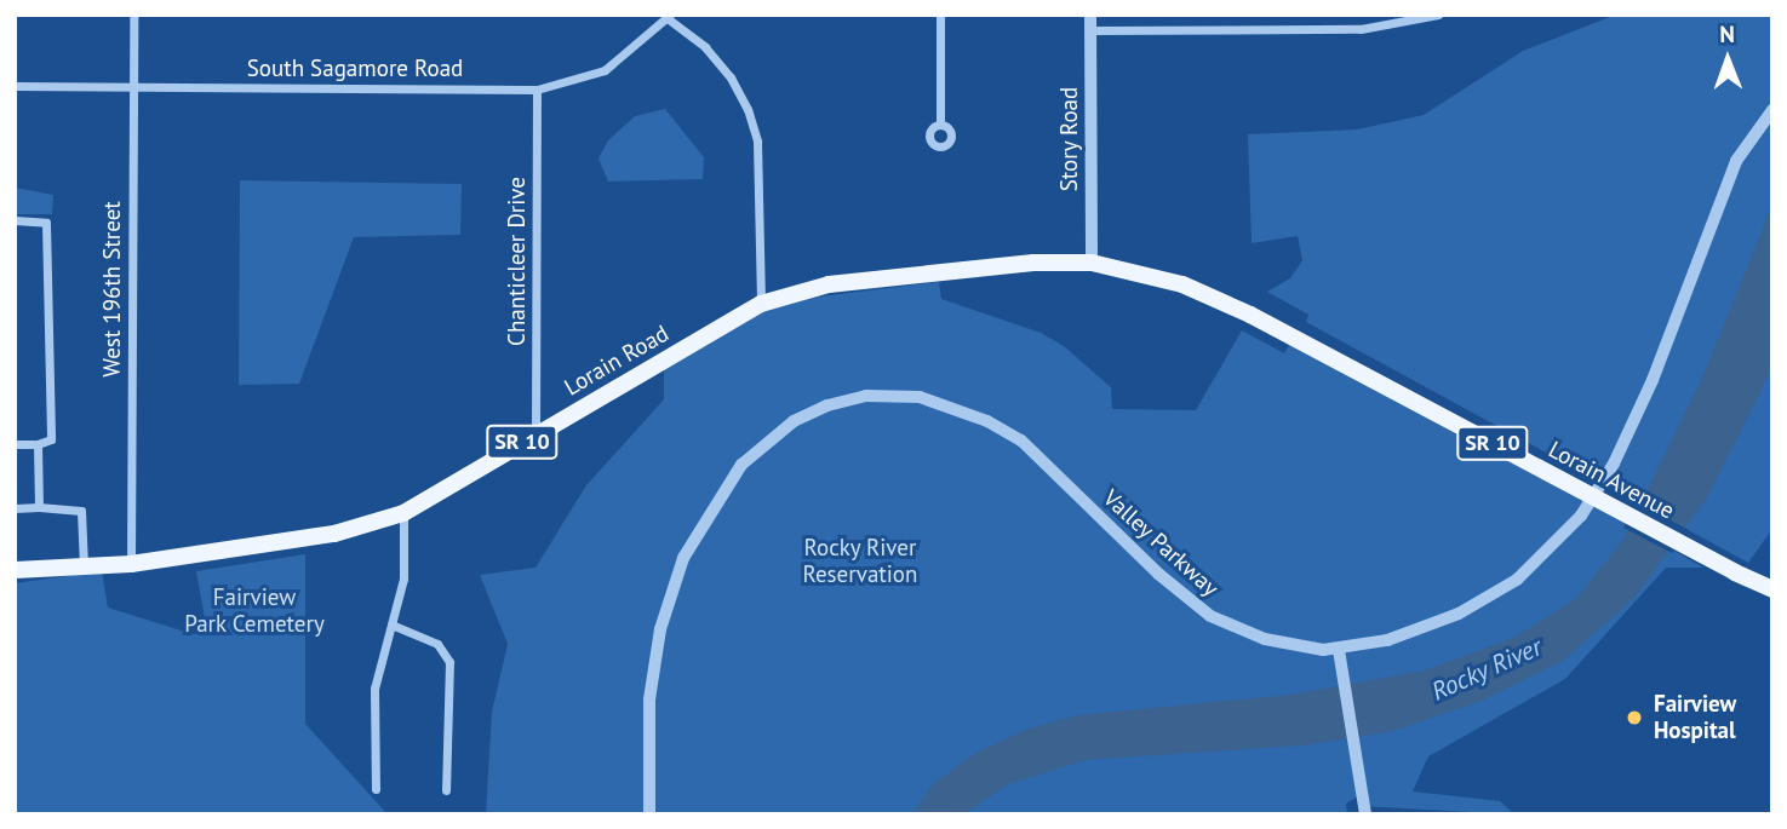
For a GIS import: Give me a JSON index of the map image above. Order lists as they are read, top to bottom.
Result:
{
  "streets": {
    "main road": ["Lorain Road", "SR 10", "Lorain Avenue"],
    "street": [
      "South Sagamore Road",
      "Story Road",
      "Chanticleer Drive",
      "West 196th Street",
      "Valley Parkway"
    ]
  },
  "crossings": [
    ["South Sagamore Road", "Chanticleer Drive"],
    ["South Sagamore Road", "West 196th Street"],
    ["Story Road", "Lorain Road"],
    ["Chanticleer Drive", "Lorain Road"],
    ["West 196th Street", "Lorain Road"],
    ["Lorain Road", "Lorain Avenue"]
  ],
  "water": ["Rocky River"],
  "parks": ["Rocky River Reservation", "Fairview Park Cemetery"],
  "places": ["Fairview Hospital"],
  "north": "top"
}
